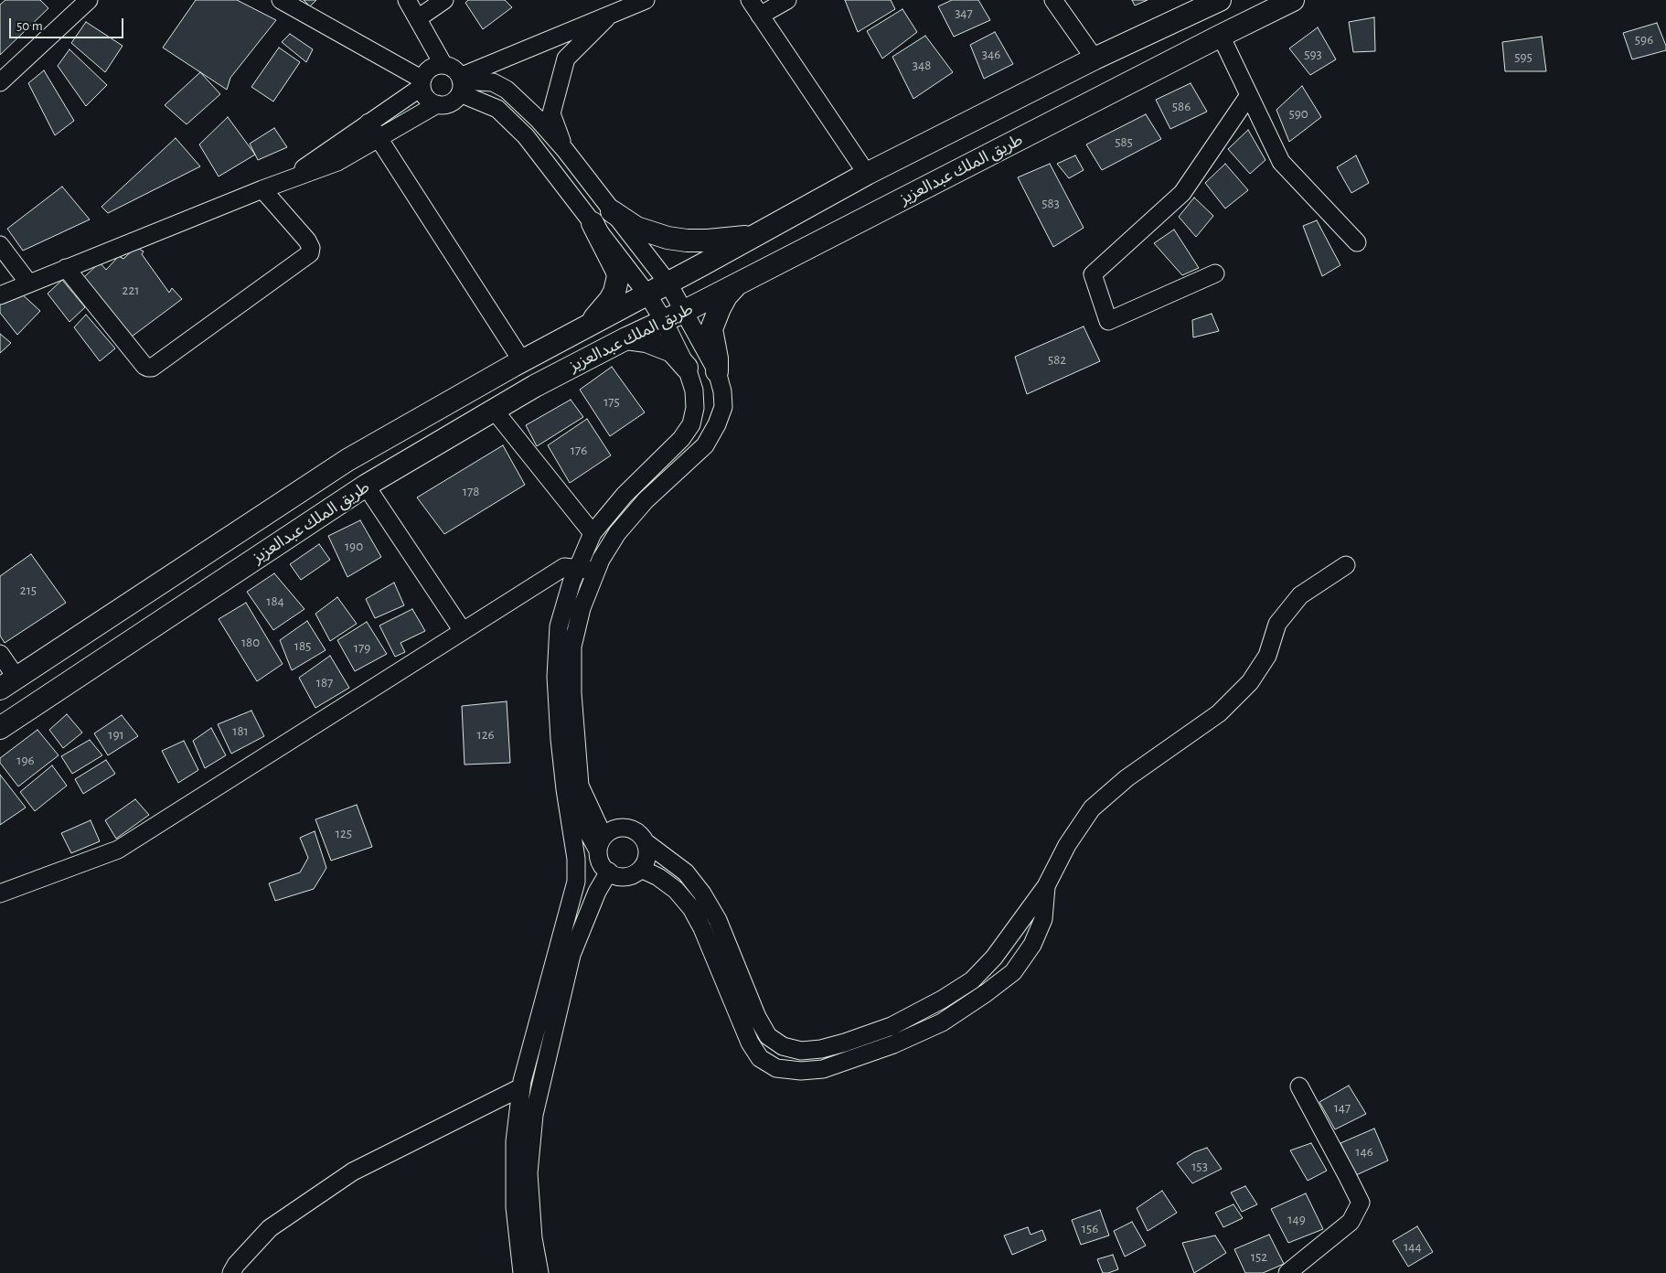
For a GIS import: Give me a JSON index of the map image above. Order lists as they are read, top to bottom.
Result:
{
  "streets": {
    "main road": ["طريق الملك عبدالعزيز"]
  },
  "house_numbers": [
    "347",
    "596",
    "346",
    "593",
    "595",
    "348",
    "586",
    "590",
    "585",
    "583",
    "221",
    "582",
    "175",
    "176",
    "178",
    "190",
    "215",
    "184",
    "180",
    "185",
    "179",
    "187",
    "181",
    "191",
    "126",
    "196",
    "125",
    "147",
    "146",
    "153",
    "149",
    "156",
    "144",
    "152"
  ],
  "scale_bar": "50 m"
}
